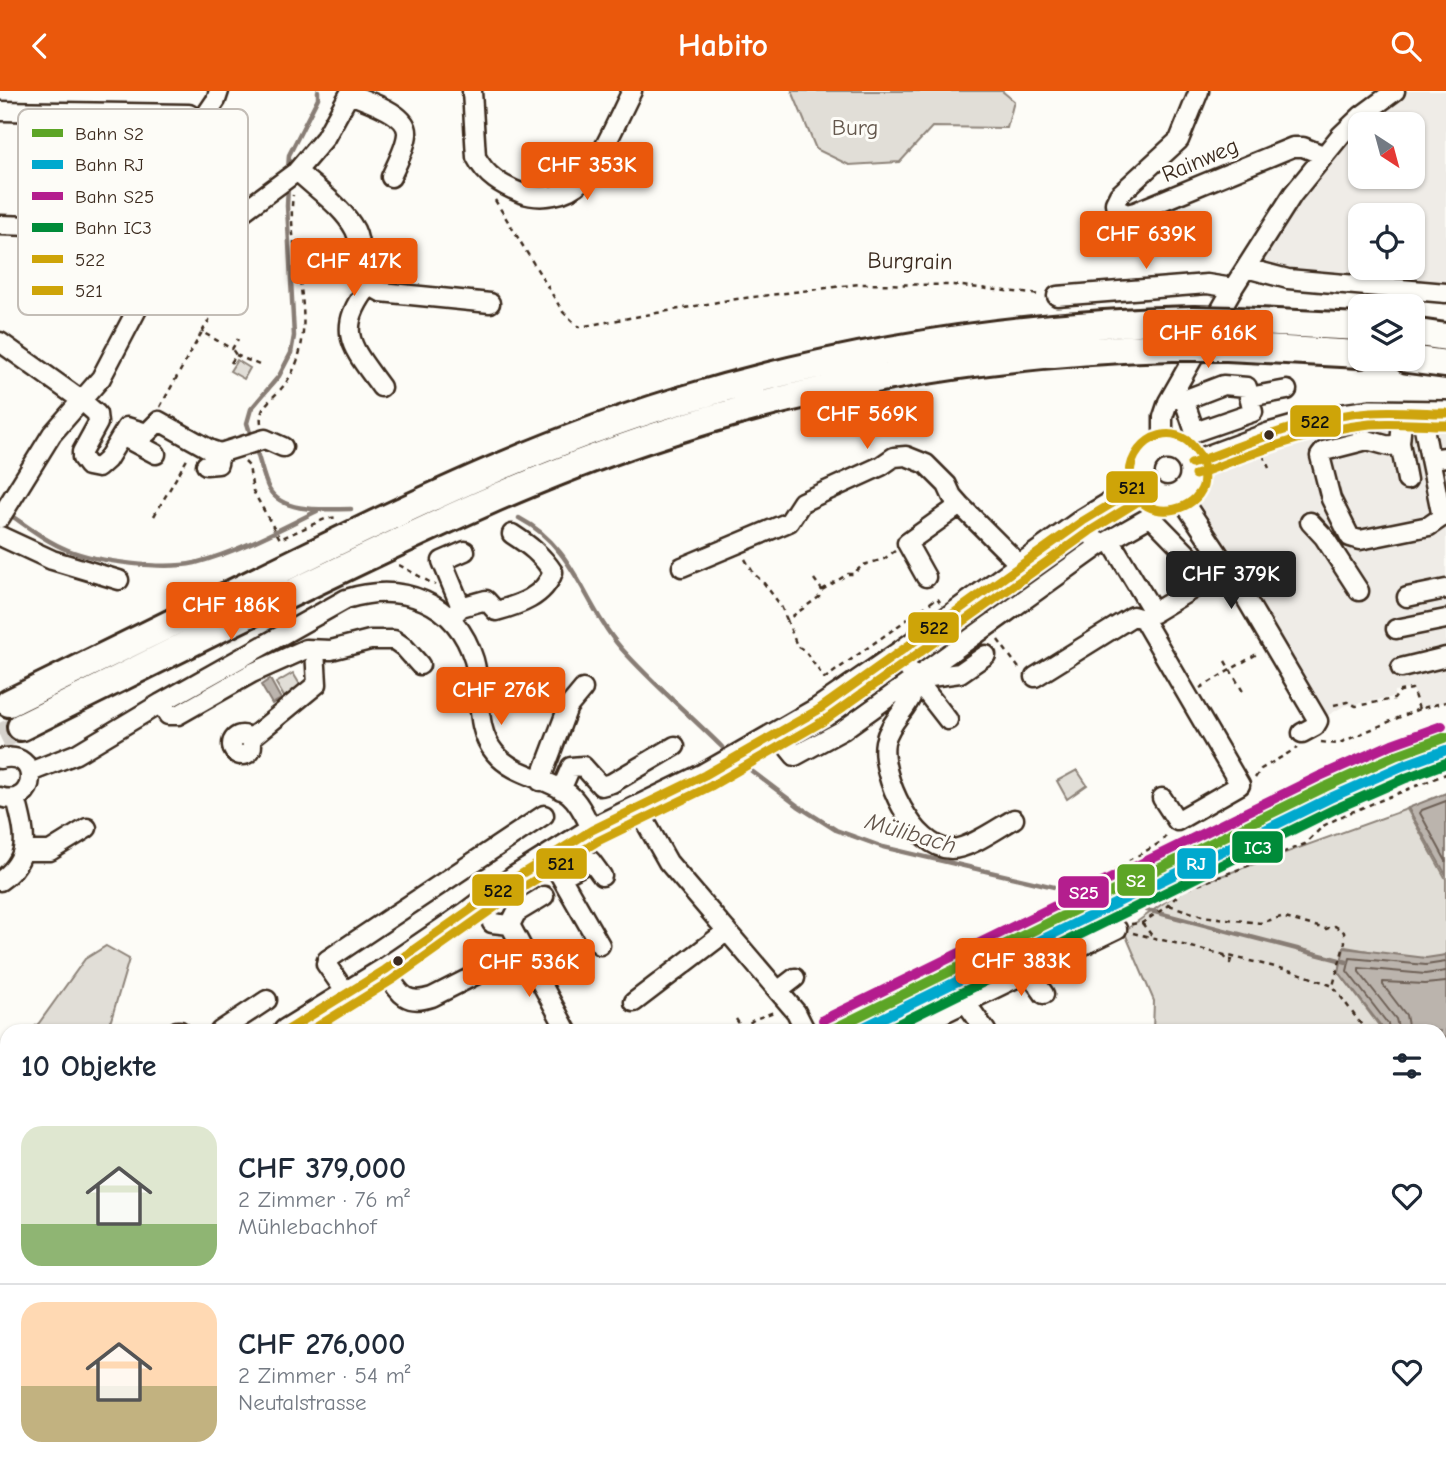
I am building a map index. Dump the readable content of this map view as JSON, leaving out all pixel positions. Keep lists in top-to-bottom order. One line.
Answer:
{"streets":{"street":["Rainweg"],"path":["Burgrain"]},"water":["Mülibach"],"parks":["Burg"],"lines":["transit line 522","transit line 521","rail line S25","rail line S2","rail line RJ","rail line IC3"],"legend":["Bahn S2","Bahn RJ","Bahn S25","Bahn IC3","522","521"],"north":"bottom right","page":{"header":"Habito","price":["CHF 353K","CHF 639K","CHF 417K","CHF 616K","CHF 569K","CHF 379K","CHF 186K","CHF 276K","CHF 383K","CHF 536K"],"heading":"10 Objekte","list":[{"name":"CHF 379,000","note":"2 Zimmer · 76 m² · Mühlebachhof"},{"name":"CHF 276,000","note":"2 Zimmer · 54 m² · Neutalstrasse"}]}}
